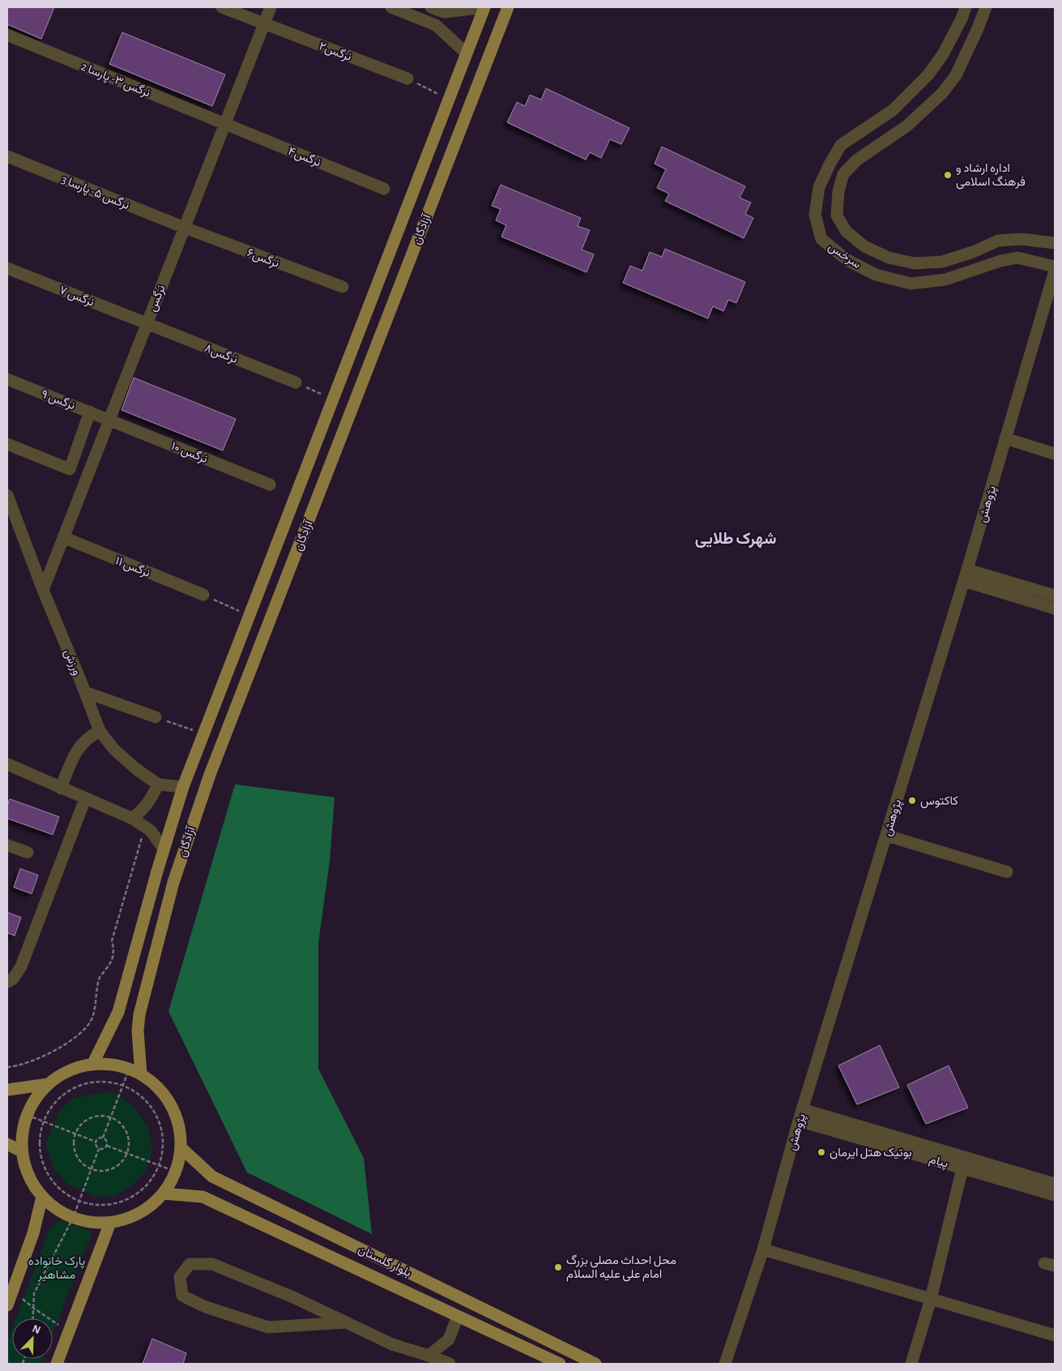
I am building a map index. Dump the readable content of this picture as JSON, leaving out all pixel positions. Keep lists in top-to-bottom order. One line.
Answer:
{"streets":{"main road":["آزادگان","بلوار گلستان"],"street":["نرگس۲","نرگس ۳- پارسا 2","نرگس۴","نرگس ۵- پارسا 3","سرخس","نرگس۶","نرگس ۷","نرگس","نرگس۸","نرگس ۹","نرگس ۱۰","پژوهش","نرگس ۱۱","ورزش","پیام"]},"crossings":[["نرگس۲","نرگس"],["نرگس ۳- پارسا 2","نرگس۴"],["نرگس ۳- پارسا 2","نرگس"],["نرگس۴","نرگس"],["نرگس ۵- پارسا 3","نرگس۶"],["نرگس ۵- پارسا 3","نرگس"],["نرگس۶","نرگس"],["نرگس ۷","نرگس"],["نرگس ۷","نرگس۸"],["نرگس","نرگس۸"],["نرگس","نرگس ۹"],["نرگس","نرگس ۱۰"],["نرگس","نرگس ۱۱"],["نرگس","ورزش"],["نرگس ۹","نرگس ۱۰"],["پژوهش","پیام"]],"districts":["شهرک طلایی"],"parks":["پارک خانواده مشاهیر"],"places":["اداره ارشاد و فرهنگ اسلامی","کاکتوس","بوتیک هتل ایرمان","محل احداث مصلی بزرگ امام علی علیه السلام"],"north":"top right"}
